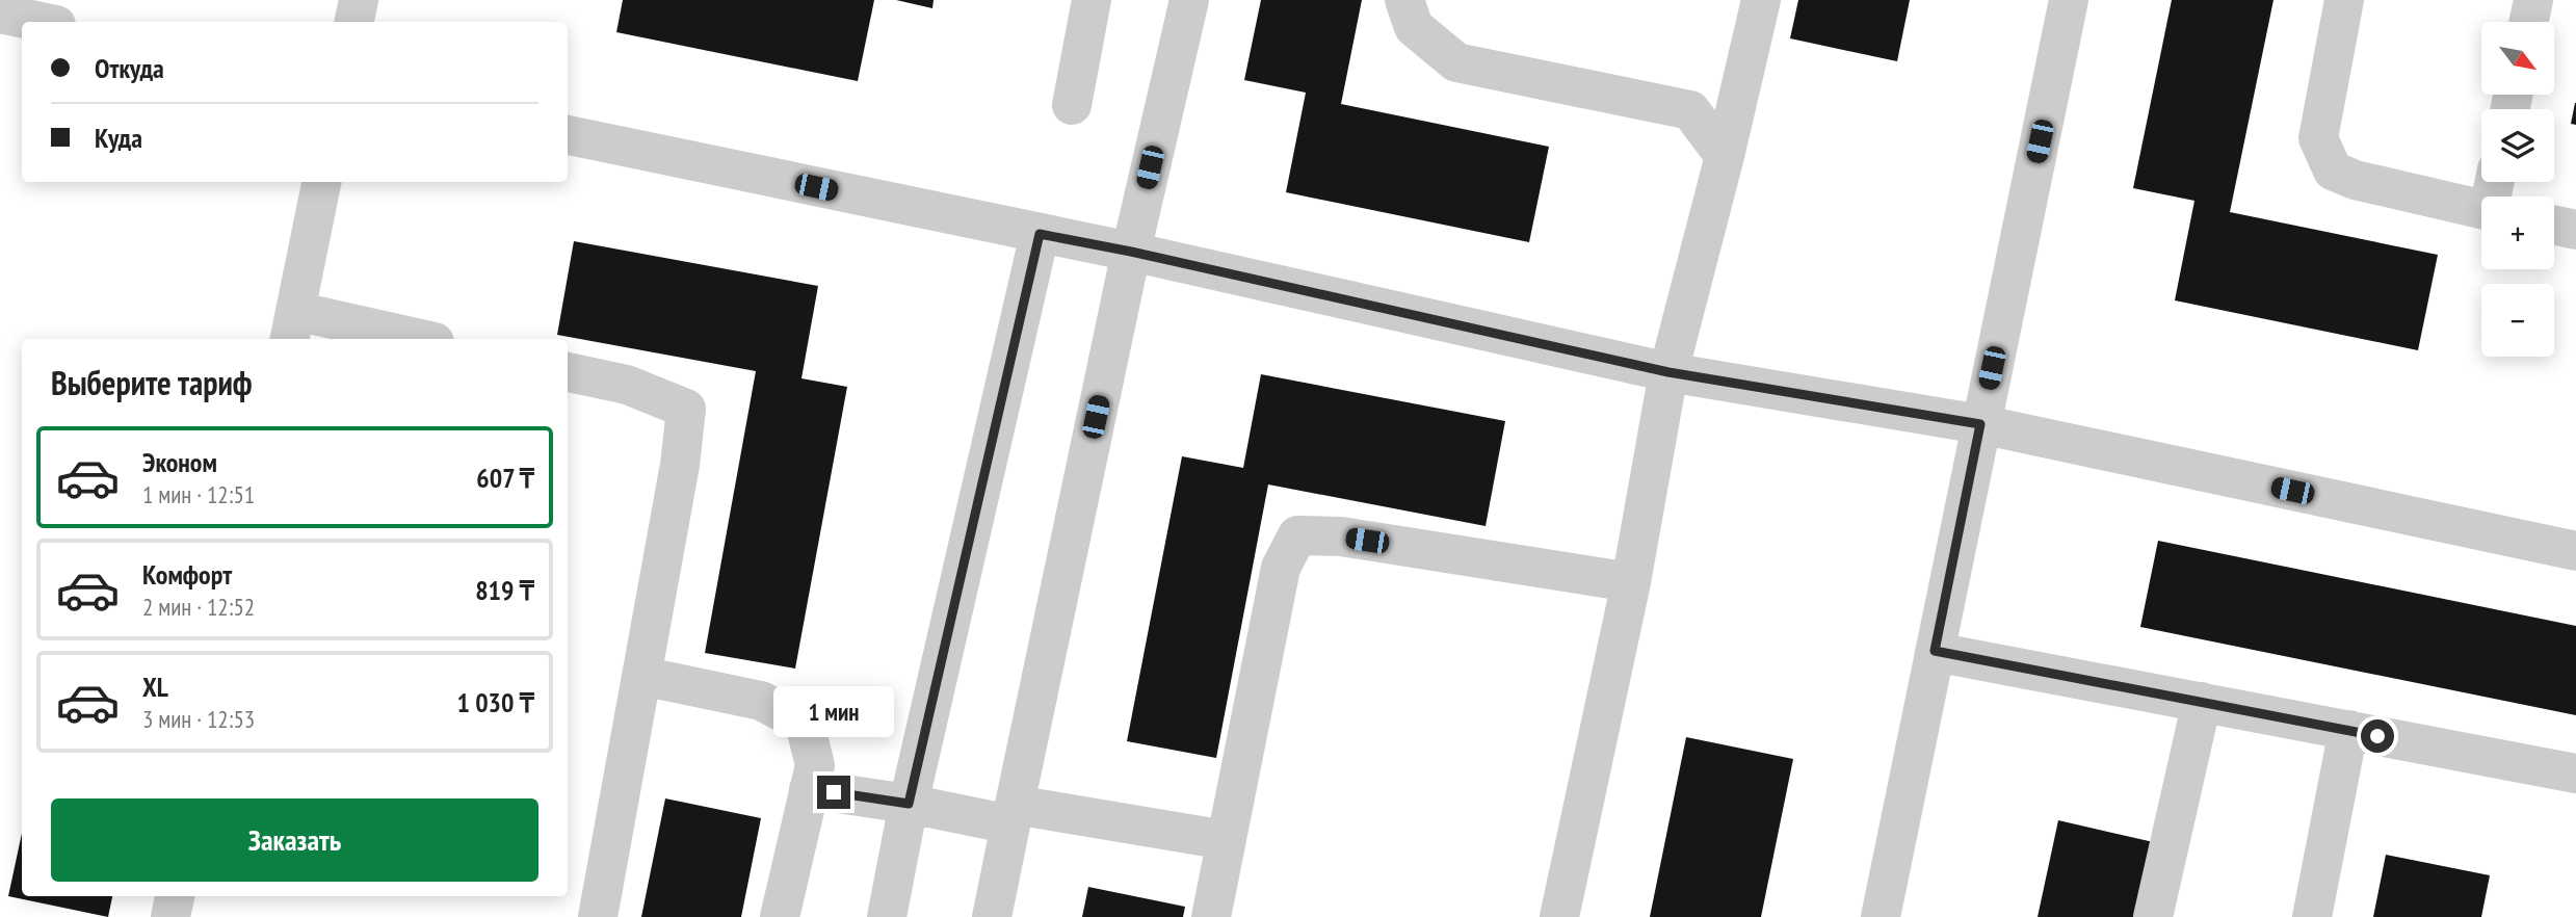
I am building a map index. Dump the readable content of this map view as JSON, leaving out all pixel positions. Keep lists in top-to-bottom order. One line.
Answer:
{"north":"bottom right","page":{"map_buttons":["+","−"],"banner":["Откуда","Куда"],"heading":"Выберите тариф","list":[{"name":"Эконом","note":"1 мин · 12:51","value":"607 ₸"},{"name":"Комфорт","note":"2 мин · 12:52","value":"819 ₸"},{"name":"XL","note":"3 мин · 12:53","value":"1 030 ₸"}],"bubble":"1 мин","buttons":"Заказать"}}
